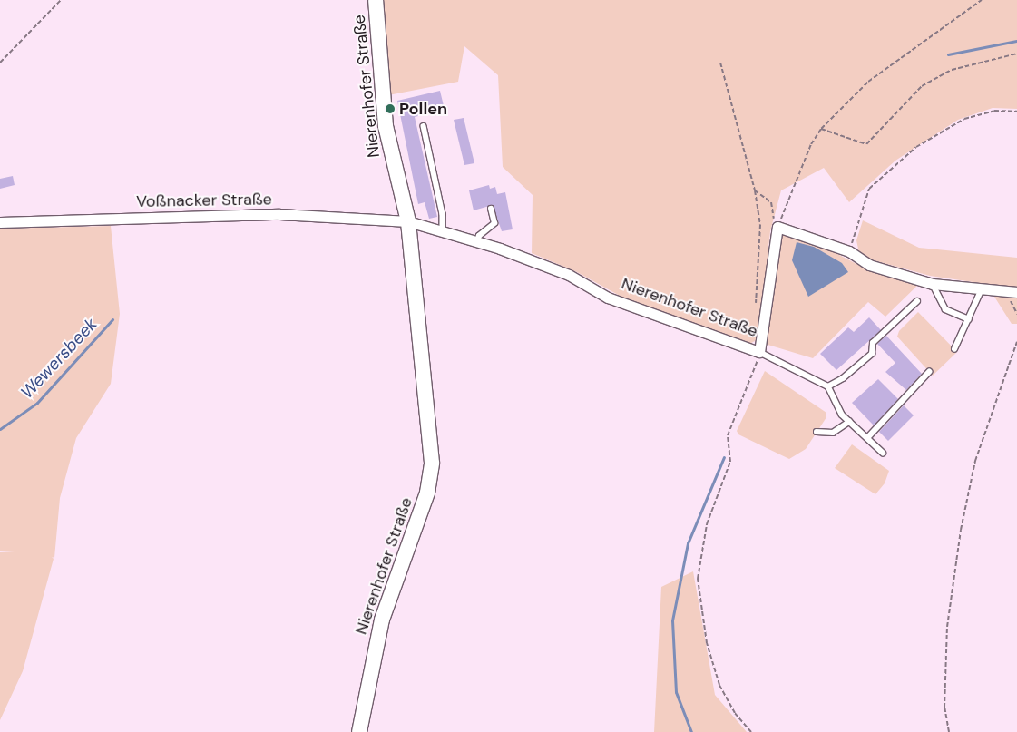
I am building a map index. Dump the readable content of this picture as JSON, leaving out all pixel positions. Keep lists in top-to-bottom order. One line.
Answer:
{"streets":{"street":["Nierenhofer Straße","Voßnacker Straße"]},"crossings":[["Nierenhofer Straße","Voßnacker Straße"]],"water":["Wewersbeek"],"places":["Pollen"]}
